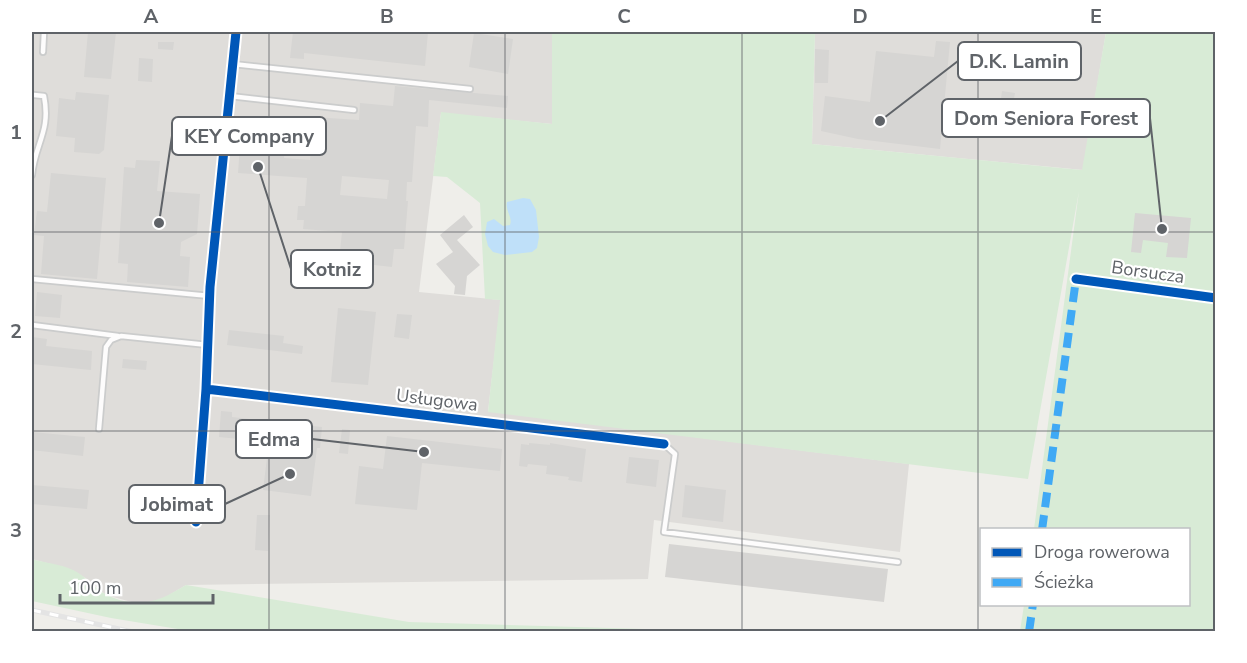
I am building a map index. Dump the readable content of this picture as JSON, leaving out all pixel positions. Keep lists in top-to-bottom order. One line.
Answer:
{"streets":{"street":["Borsucza","Usługowa"]},"places":["D.K. Lamin","Kotniz","KEY Company","Dom Seniora Forest","Edma","Jobimat"],"legend":["Droga rowerowa","Ścieżka"],"scale_bar":"100 m","grid":{"columns":["A","B","C","D","E"],"rows":["1","2","3"]}}
